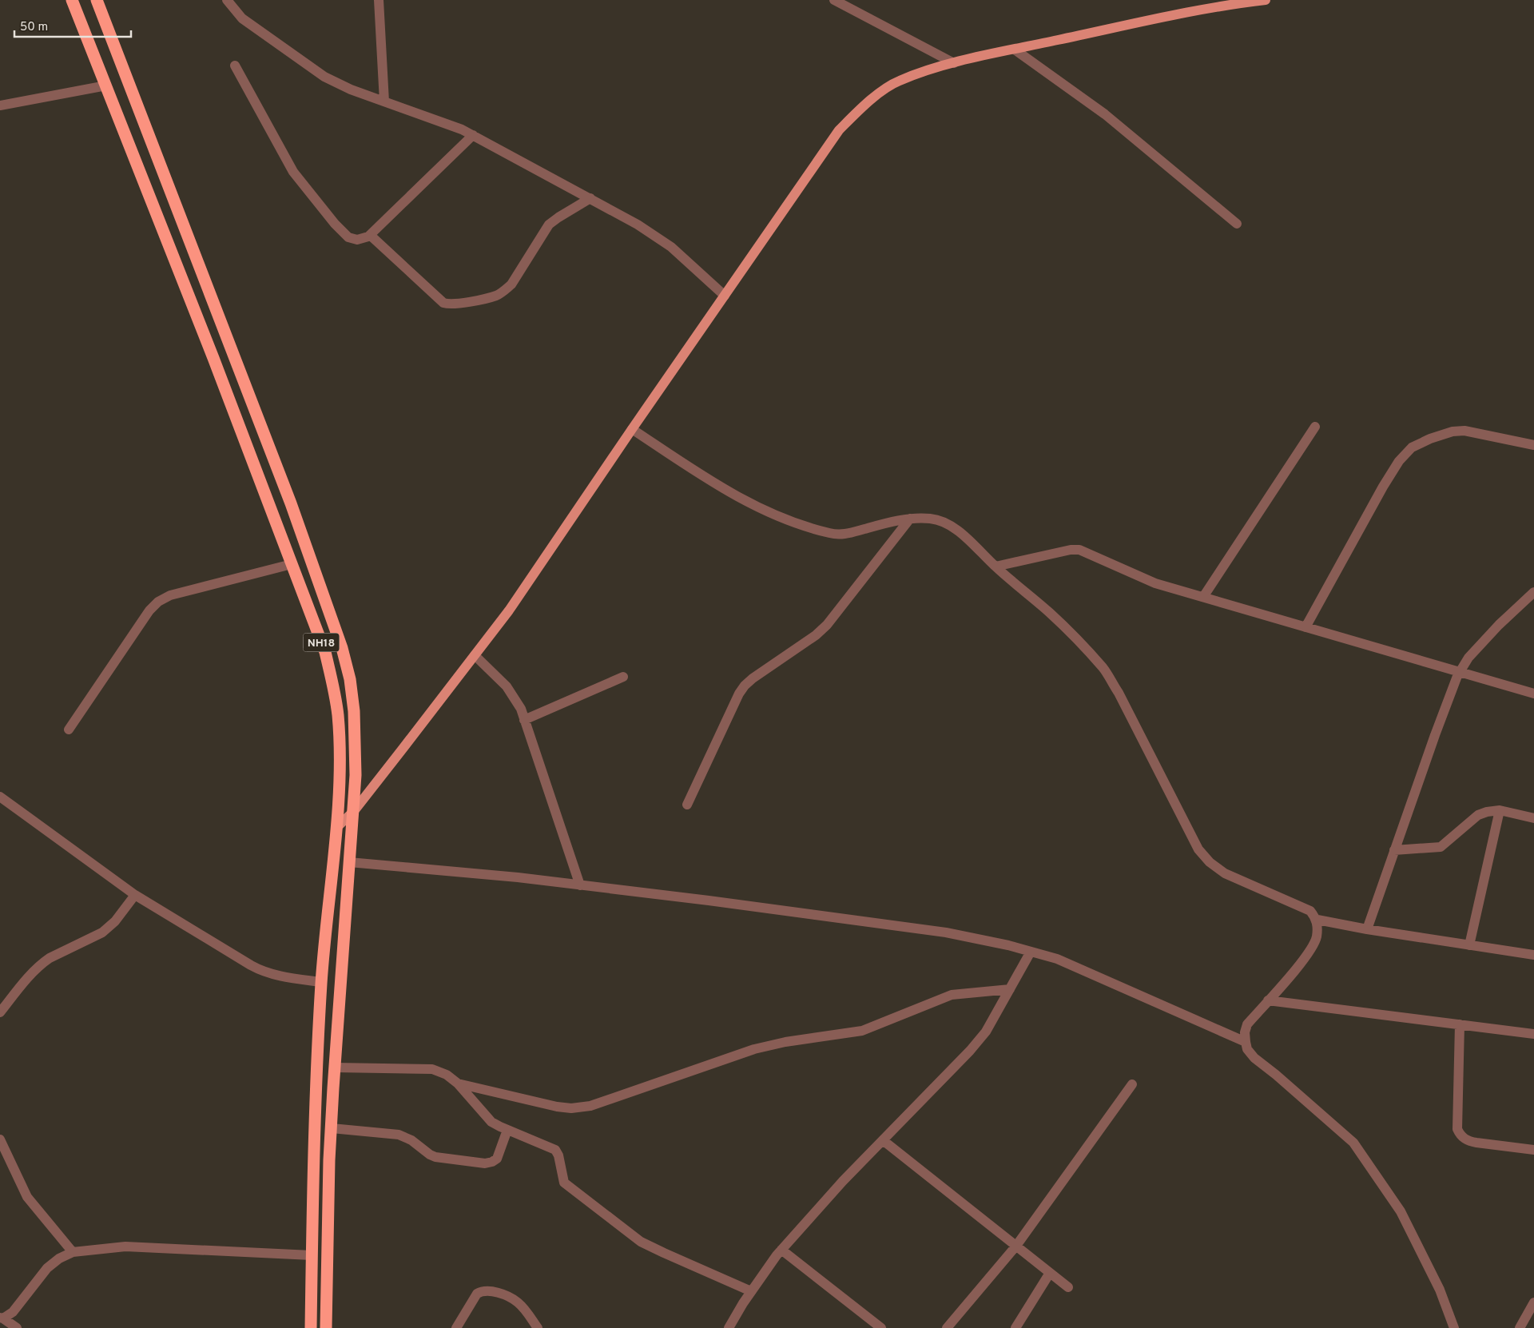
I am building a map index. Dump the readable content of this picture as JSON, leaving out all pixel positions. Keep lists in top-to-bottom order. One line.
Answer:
{"streets":{"highway":["NH18"]},"scale_bar":"50 m"}
